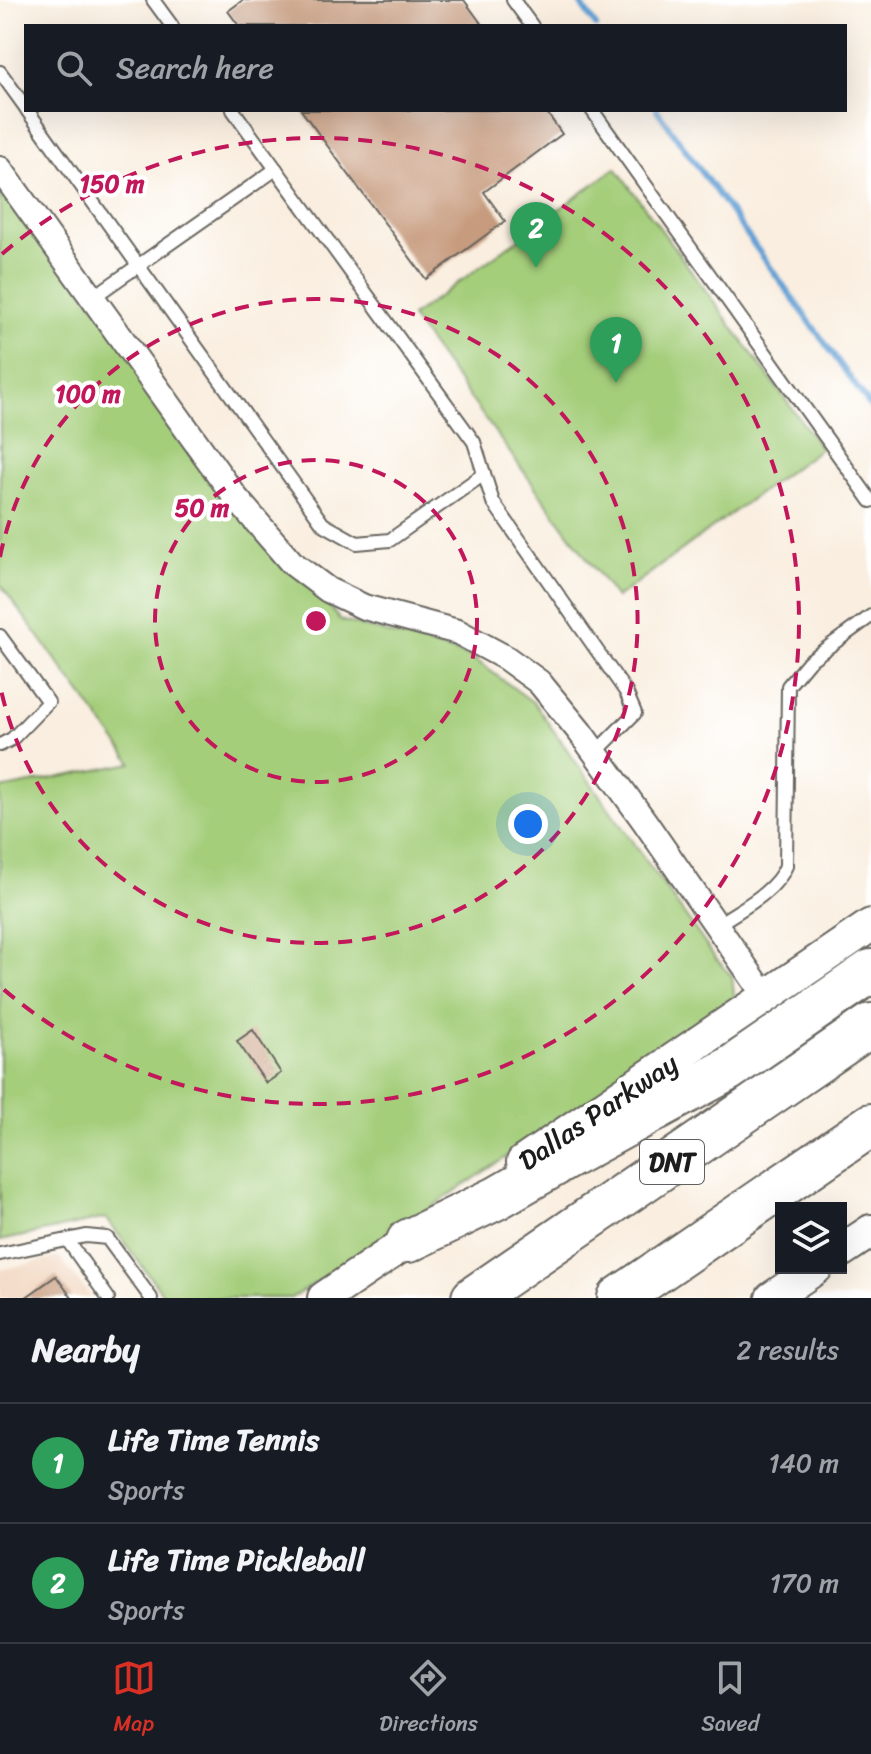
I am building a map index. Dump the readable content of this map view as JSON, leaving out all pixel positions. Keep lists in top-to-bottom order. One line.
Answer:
{"streets":{"highway":["DNT"],"main road":["Dallas Parkway"]},"page":{"search":"Search here","pins":["2","1"],"heading":["Nearby","2 results"],"list":[{"mark":"1","name":"Life Time Tennis","note":"Sports","value":"140 m"},{"mark":"2","name":"Life Time Pickleball","note":"Sports","value":"170 m"}],"nav":["Map","Directions","Saved"]},"rings":["150 m","100 m","50 m"]}
